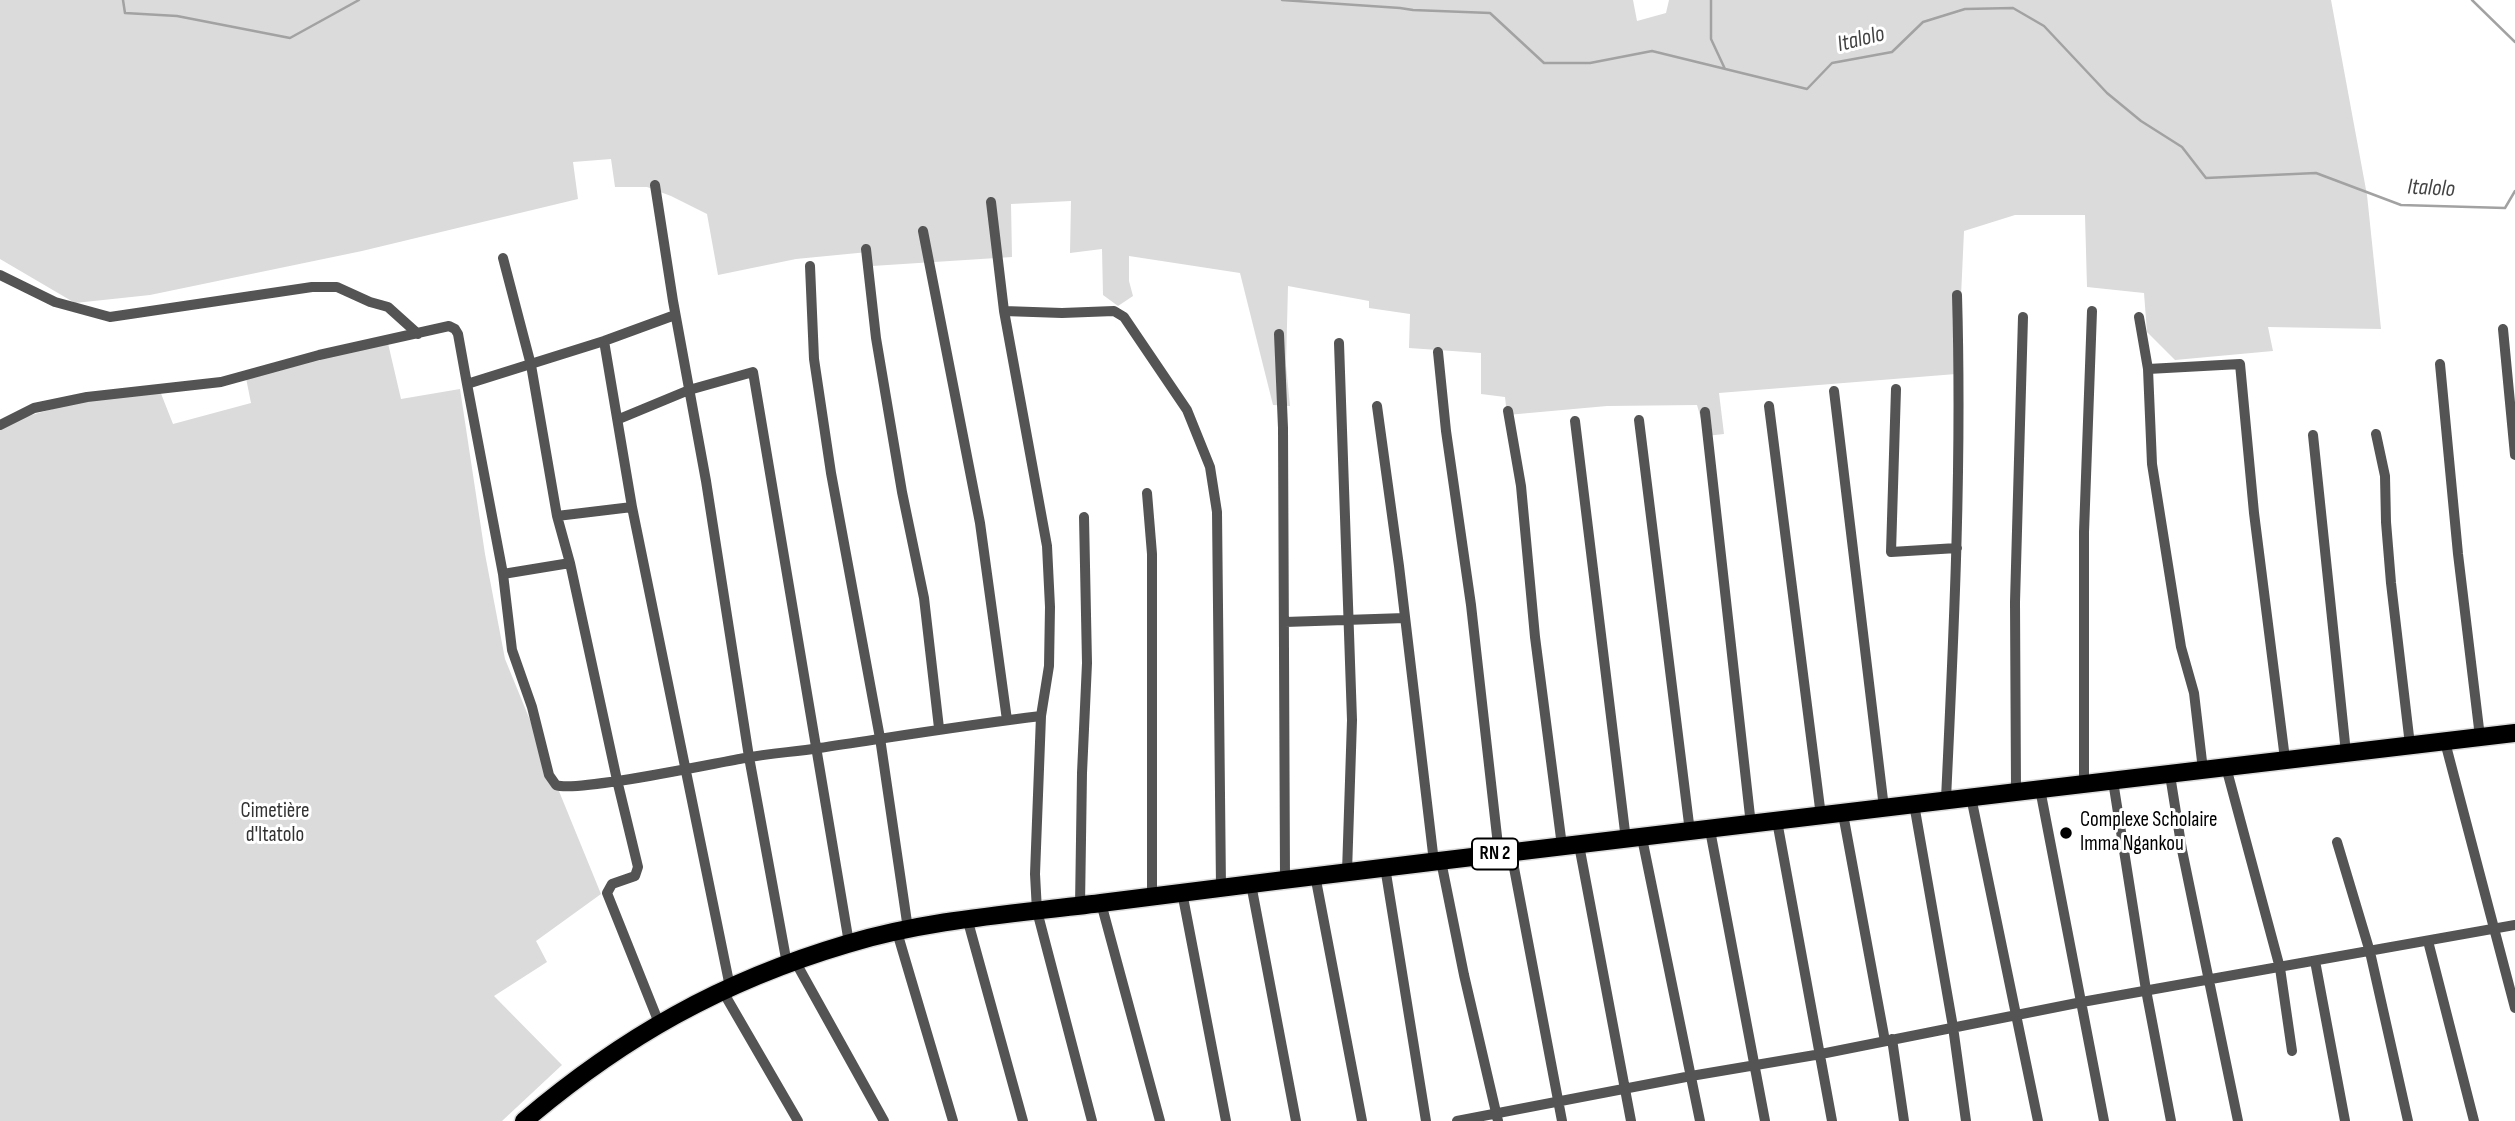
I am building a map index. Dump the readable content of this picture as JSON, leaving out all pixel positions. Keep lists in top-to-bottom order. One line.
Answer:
{"streets":{"highway":["RN 2"]},"water":["Italolo"],"parks":["Cimetière d'Itatolo"],"places":["Complexe Scholaire Imma Ngankou"]}
